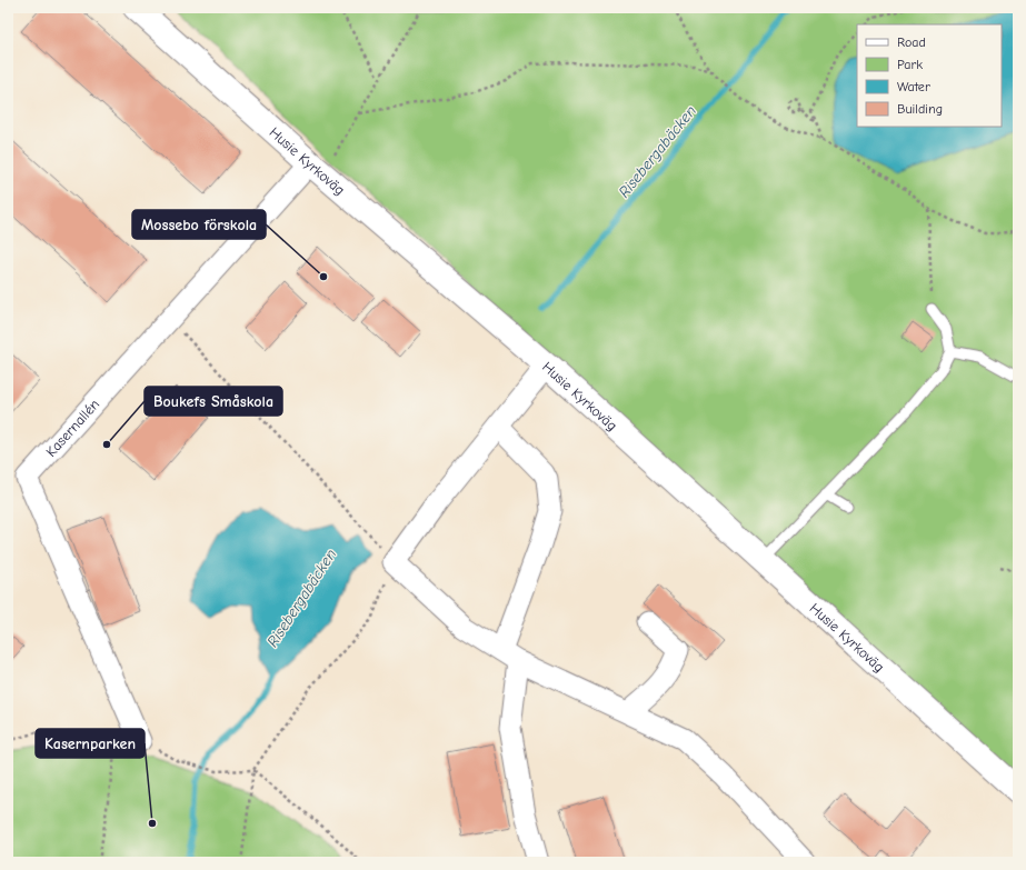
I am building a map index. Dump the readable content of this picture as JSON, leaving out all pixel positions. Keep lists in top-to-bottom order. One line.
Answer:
{"streets":{"street":["Husie Kyrkoväg","Kasernallén"]},"crossings":[["Husie Kyrkoväg","Kasernallén"]],"water":["Risebergabäcken"],"places":["Mossebo förskola","Boukefs Småskola","Kasernparken"],"legend":["Road","Park","Water","Building"]}
